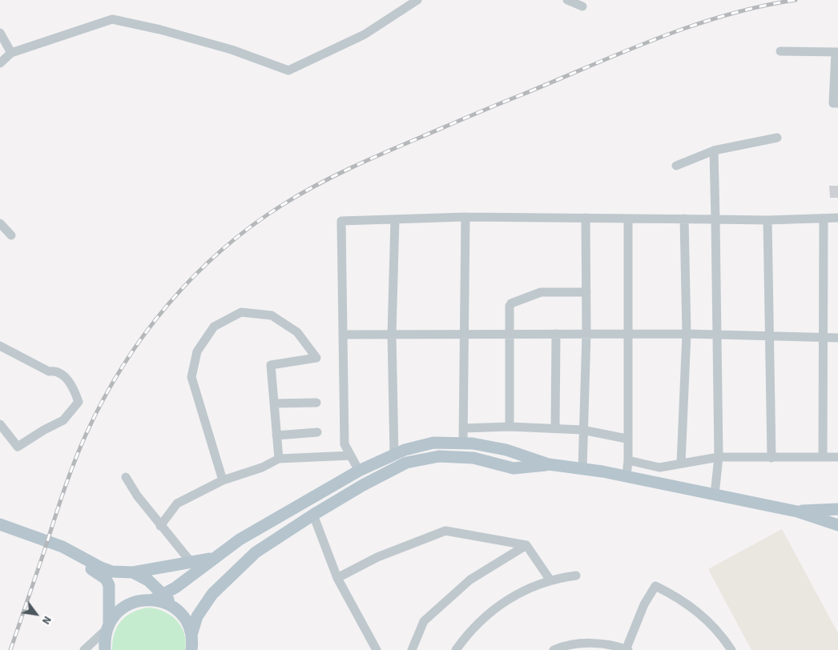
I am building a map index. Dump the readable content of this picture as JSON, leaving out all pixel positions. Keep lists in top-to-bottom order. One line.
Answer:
{"north":"bottom right"}
